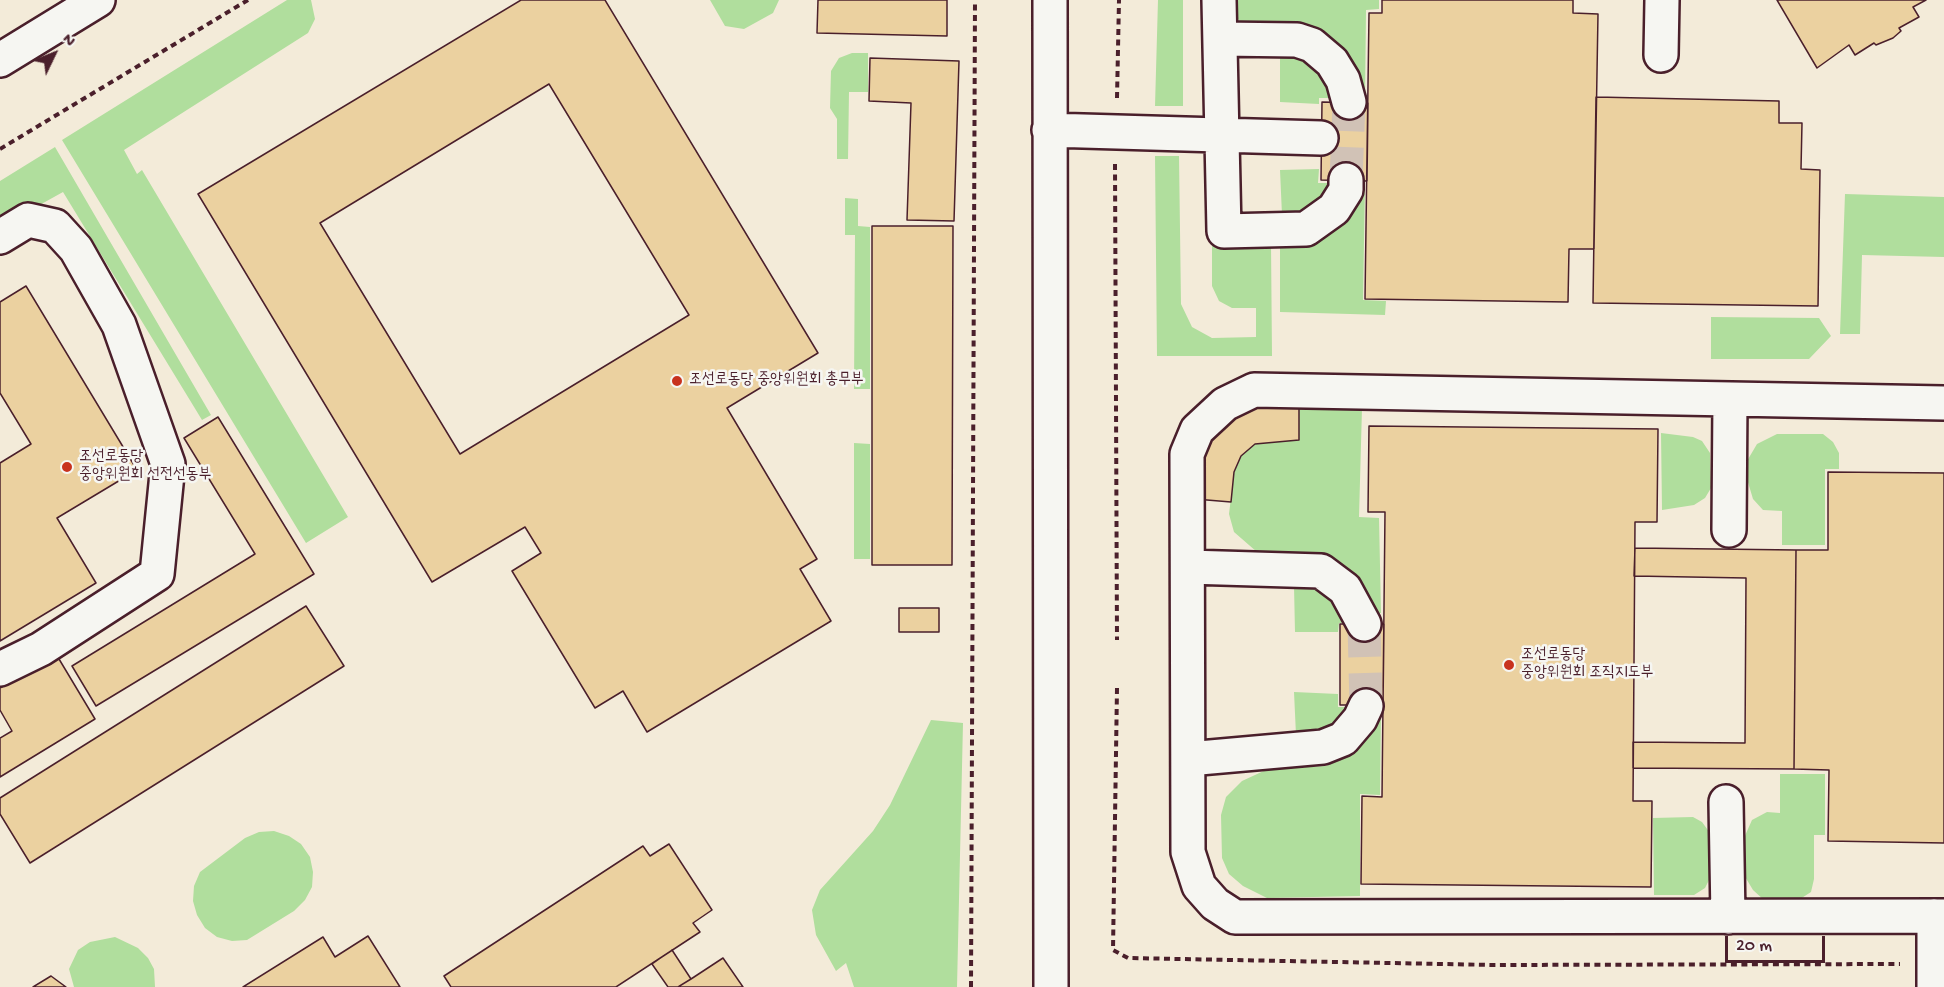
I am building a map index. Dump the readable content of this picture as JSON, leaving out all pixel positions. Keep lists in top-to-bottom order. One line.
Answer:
{"places":["조선로동당 중앙위원회 총무부","조선로동당 중앙위원회 선전선동부","조선로동당 중앙위원회 조직지도부"],"scale_bar":"20 m","north":"top right"}
